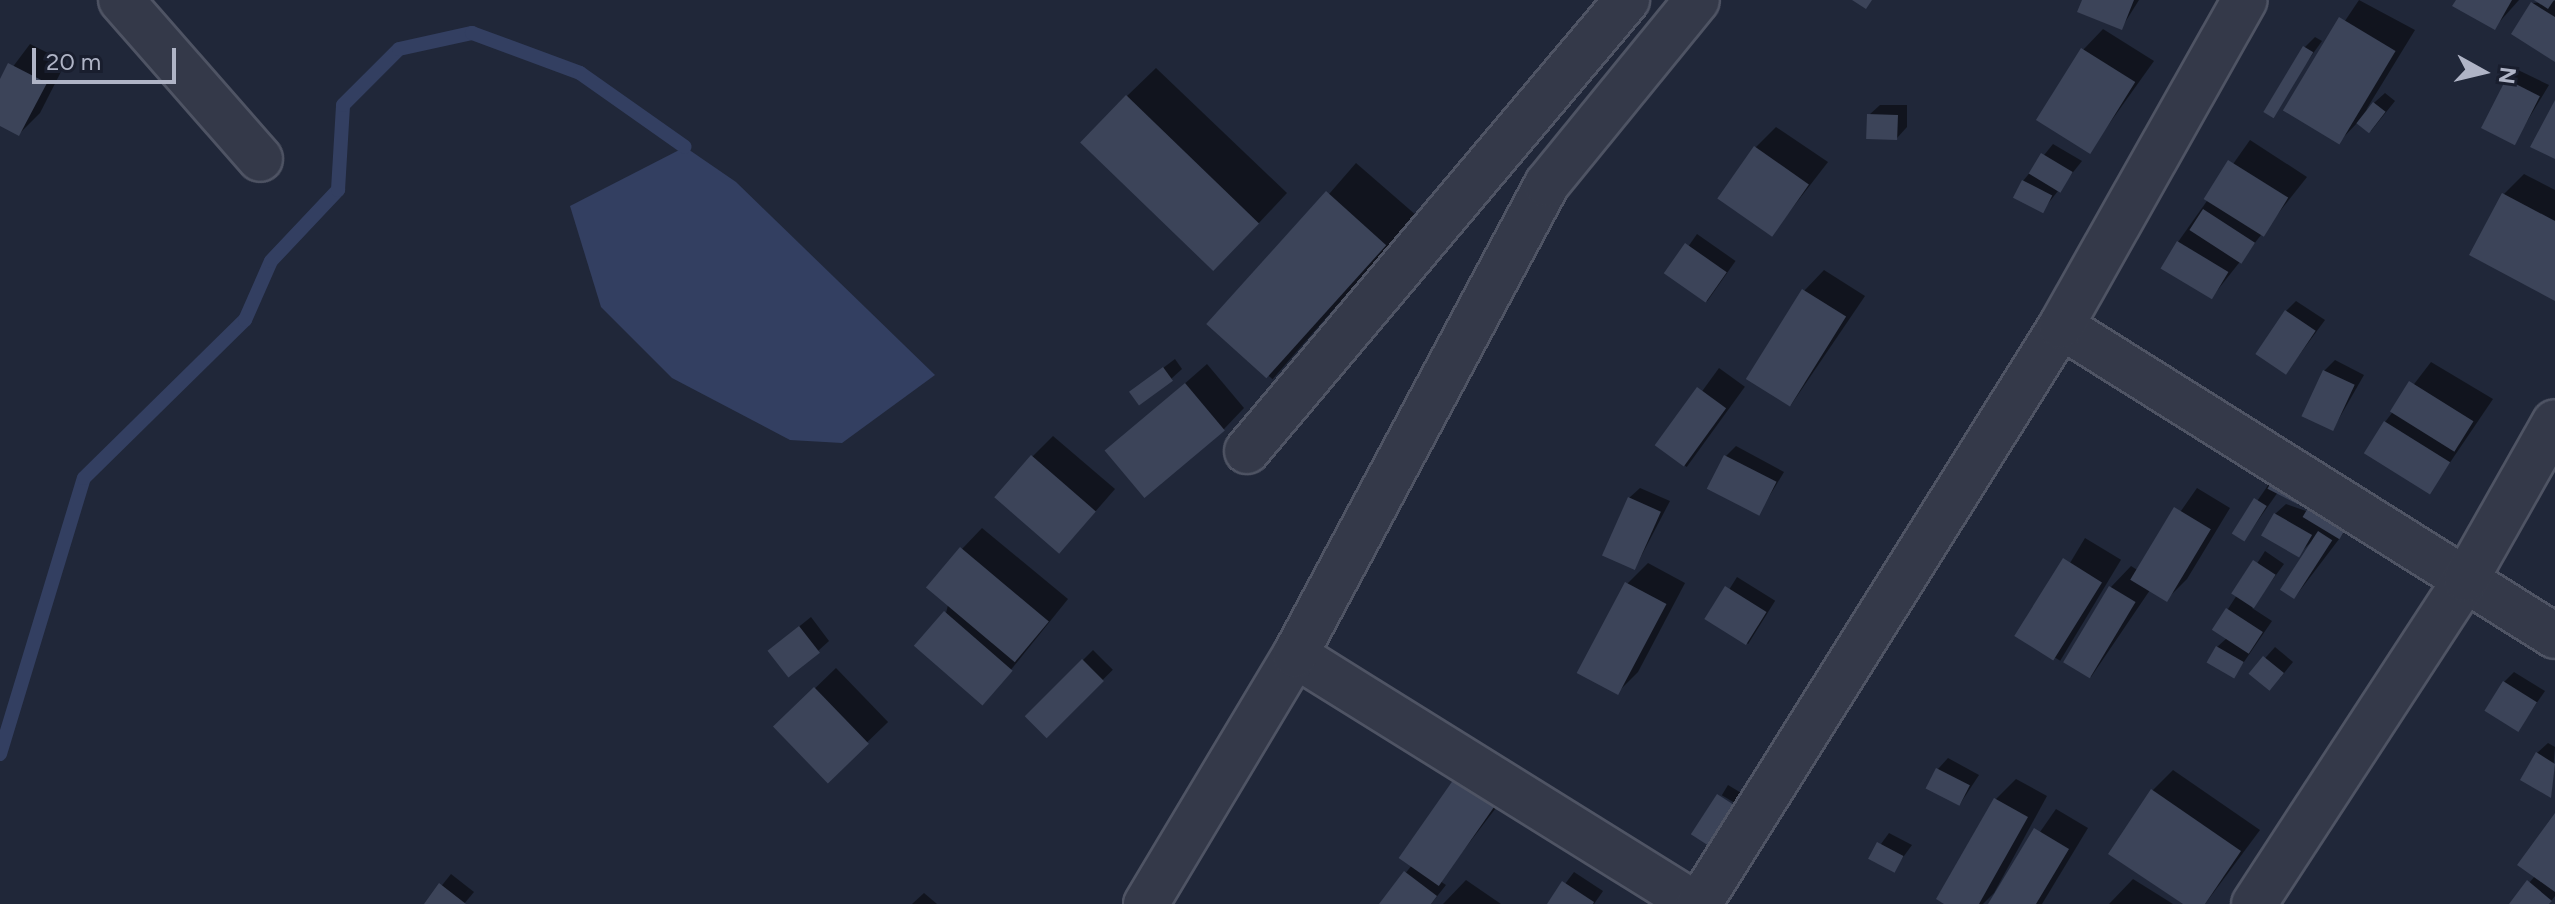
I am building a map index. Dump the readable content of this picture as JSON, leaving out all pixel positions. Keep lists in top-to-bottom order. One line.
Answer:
{"scale_bar":"20 m","north":"right"}
